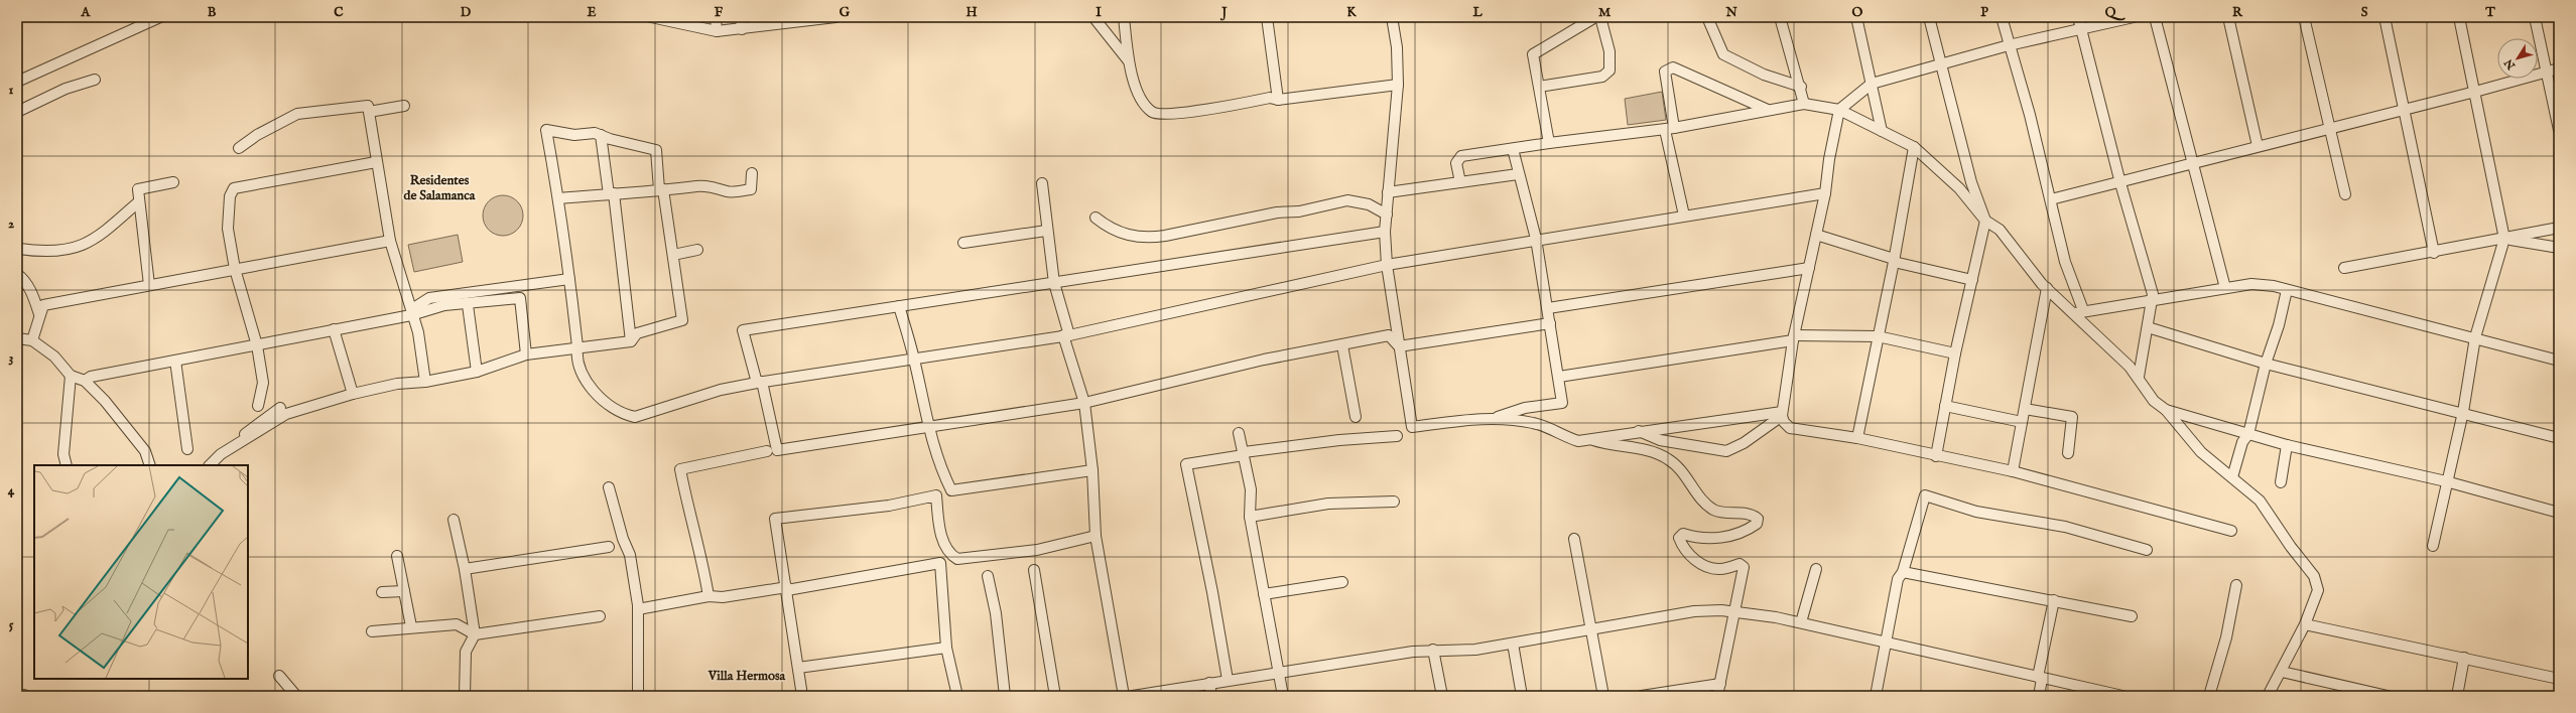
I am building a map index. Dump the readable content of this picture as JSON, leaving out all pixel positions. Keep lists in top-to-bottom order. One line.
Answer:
{"districts":["Residentes de Salamanca","Villa Hermosa"],"north":"bottom left","grid":{"columns":["A","B","C","D","E","F","G","H","I","J","K","L","M","N","O","P","Q","R","S","T"],"rows":["1","2","3","4","5"]}}
